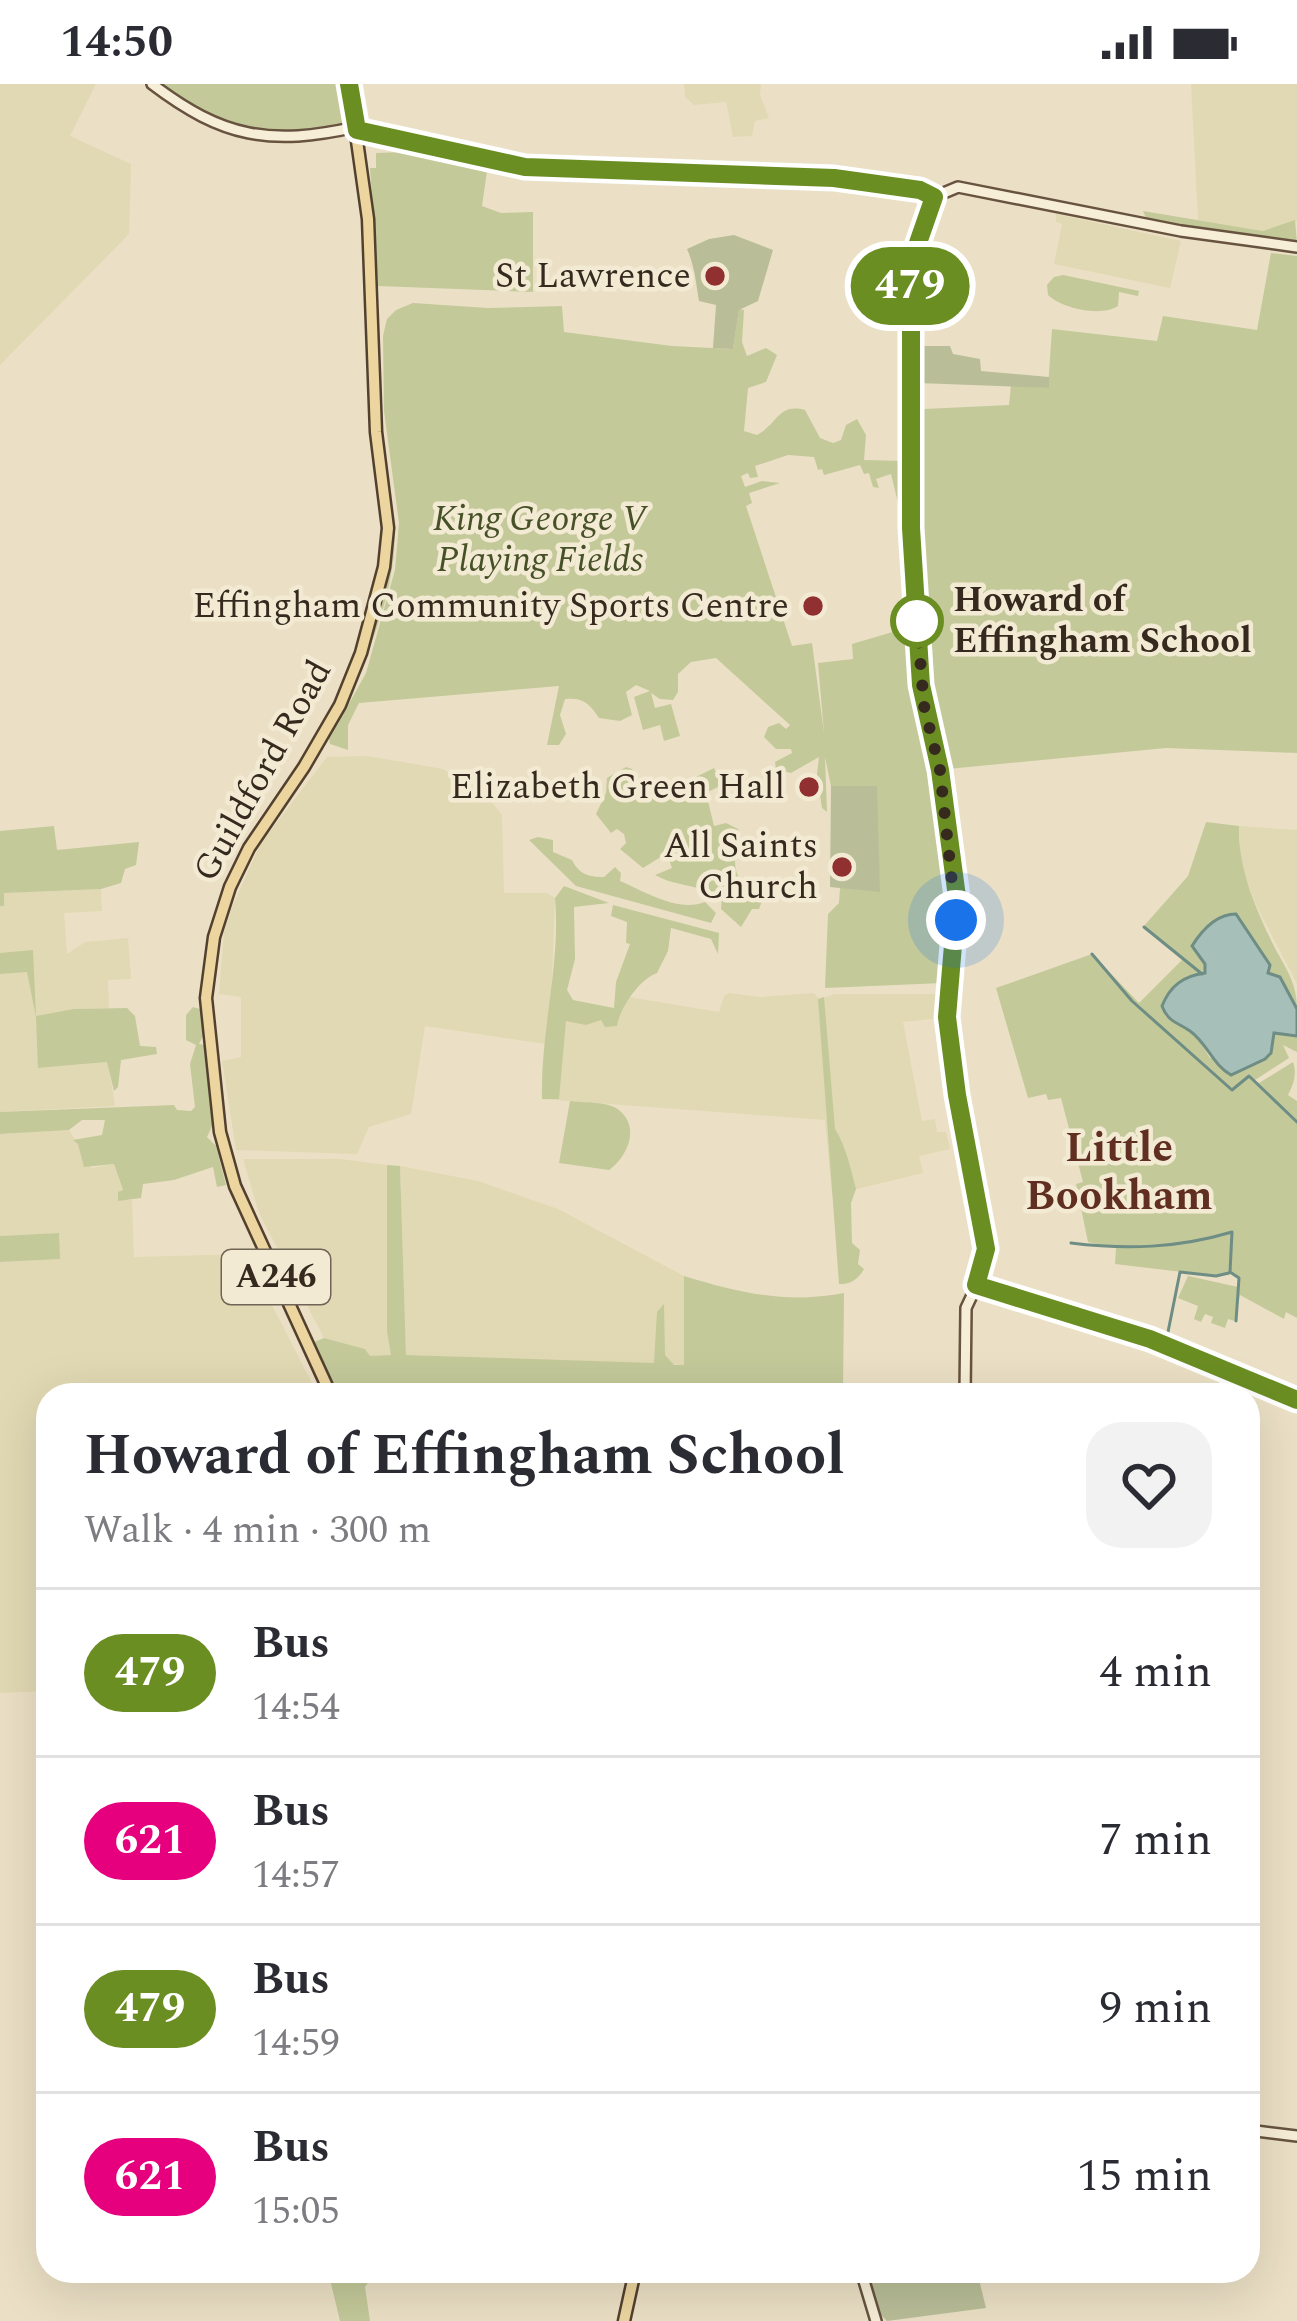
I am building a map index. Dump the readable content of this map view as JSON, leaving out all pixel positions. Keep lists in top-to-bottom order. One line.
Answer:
{"streets":{"main road":["Guildford Road","A246"]},"districts":["Little Bookham"],"parks":["King George V Playing Fields"],"places":["St Lawrence","Effingham Community Sports Centre","Howard of Effingham School","Elizabeth Green Hall","All Saints Church"],"lines":["bus line 479"],"page":{"status":"14:50","on_map":"479","heading":["Howard of Effingham School","Walk · 4 min · 300 m"],"list":[{"mark":"479","name":"Bus","note":"14:54","value":"4 min"},{"mark":"621","name":"Bus","note":"14:57","value":"7 min"},{"mark":"479","name":"Bus","note":"14:59","value":"9 min"},{"mark":"621","name":"Bus","note":"15:05","value":"15 min"}]}}
